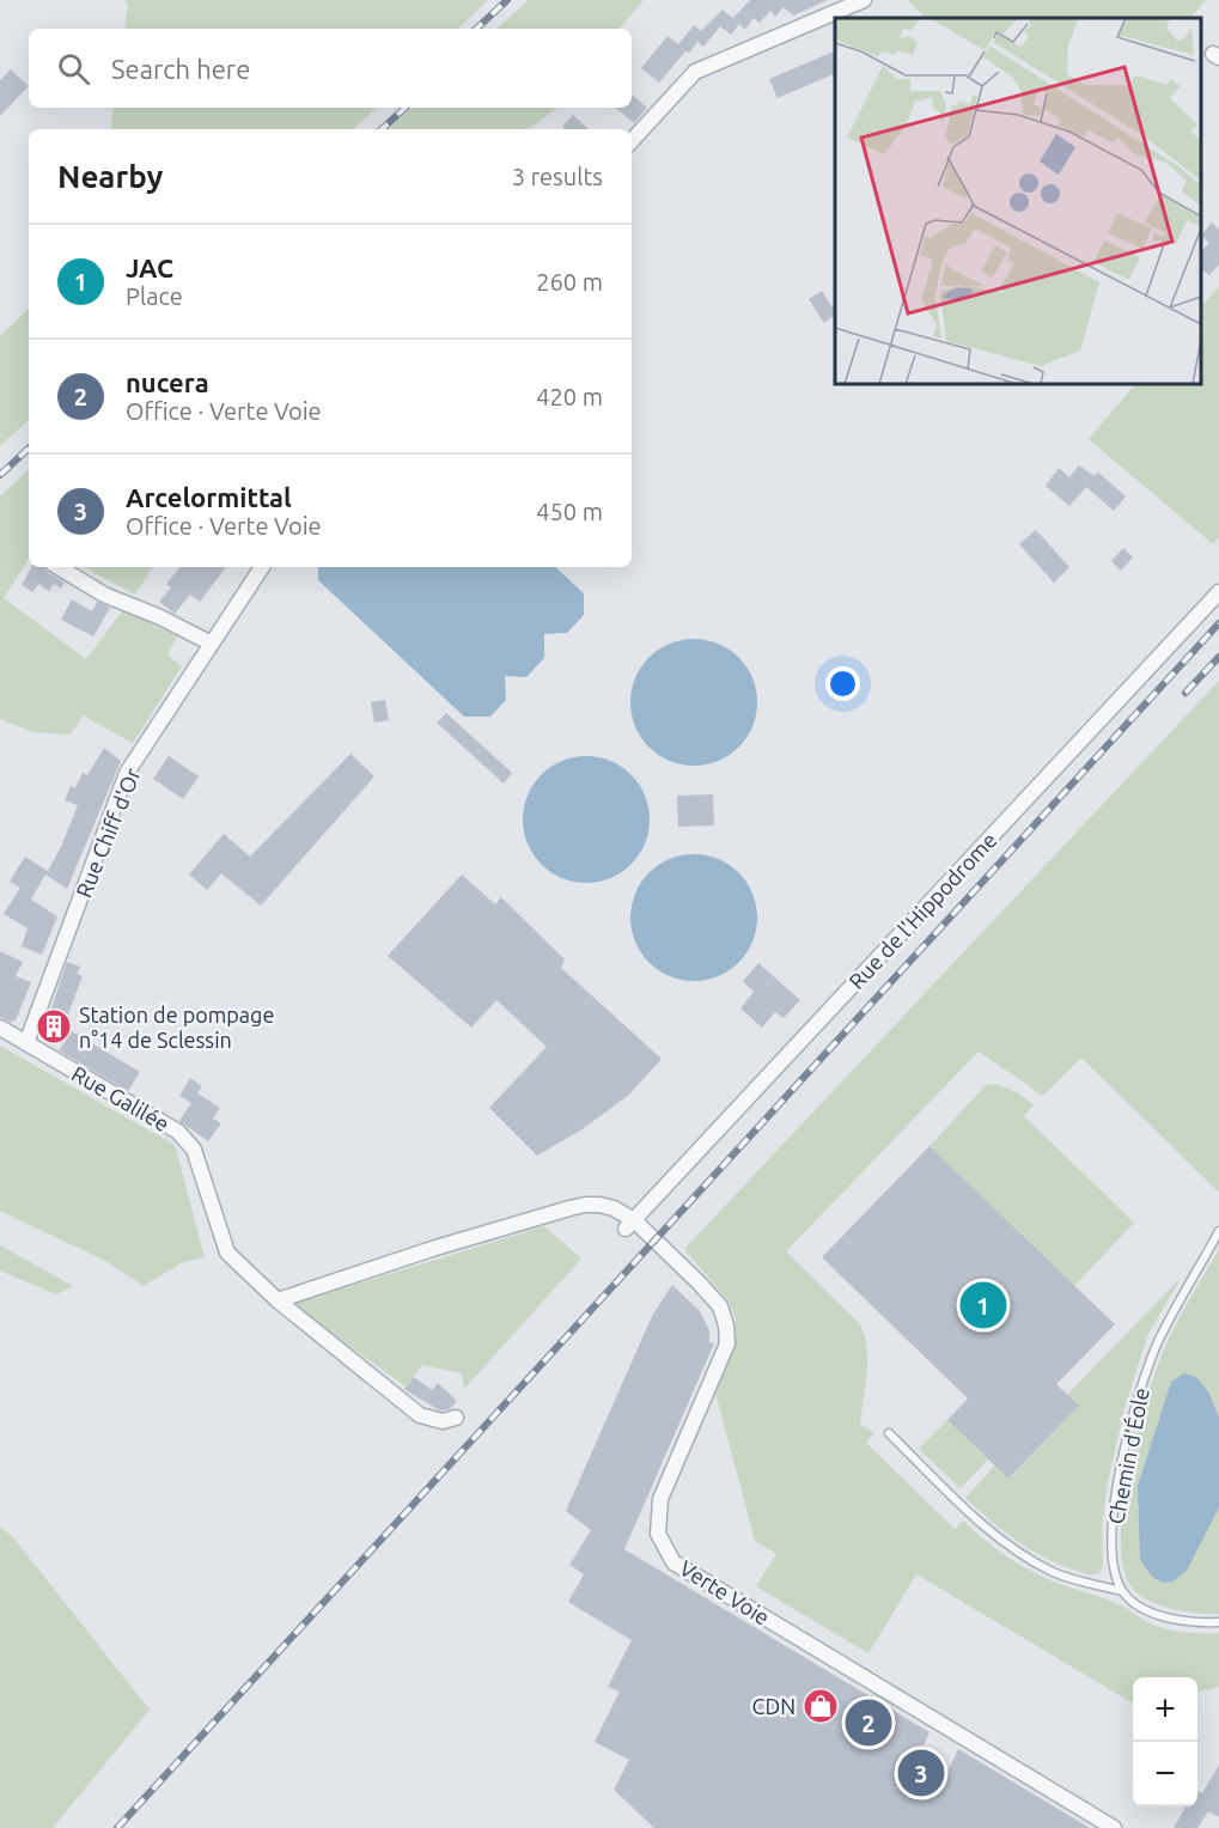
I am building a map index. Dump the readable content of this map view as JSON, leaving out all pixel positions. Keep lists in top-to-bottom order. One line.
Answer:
{"streets":{"street":["Rue Chiff d'Or","Rue de l'Hippodrome","Rue Galilée","Verte Voie"],"lane":["Chemin d'Éole"]},"crossings":[["Rue Chiff d'Or","Rue Galilée"],["Rue de l'Hippodrome","Verte Voie"]],"places":{"building":["Station de pompage n°14 de Sclessin"],"shop":["CDN"]},"page":{"search":"Search here","heading":["Nearby","3 results"],"list":[{"mark":"1","name":"JAC","note":"Place","value":"260 m"},{"mark":"2","name":"nucera","note":"Office · Verte Voie","value":"420 m"},{"mark":"3","name":"Arcelormittal","note":"Office · Verte Voie","value":"450 m"}],"pins":["1","2","3"],"map_buttons":["+","−"]}}
